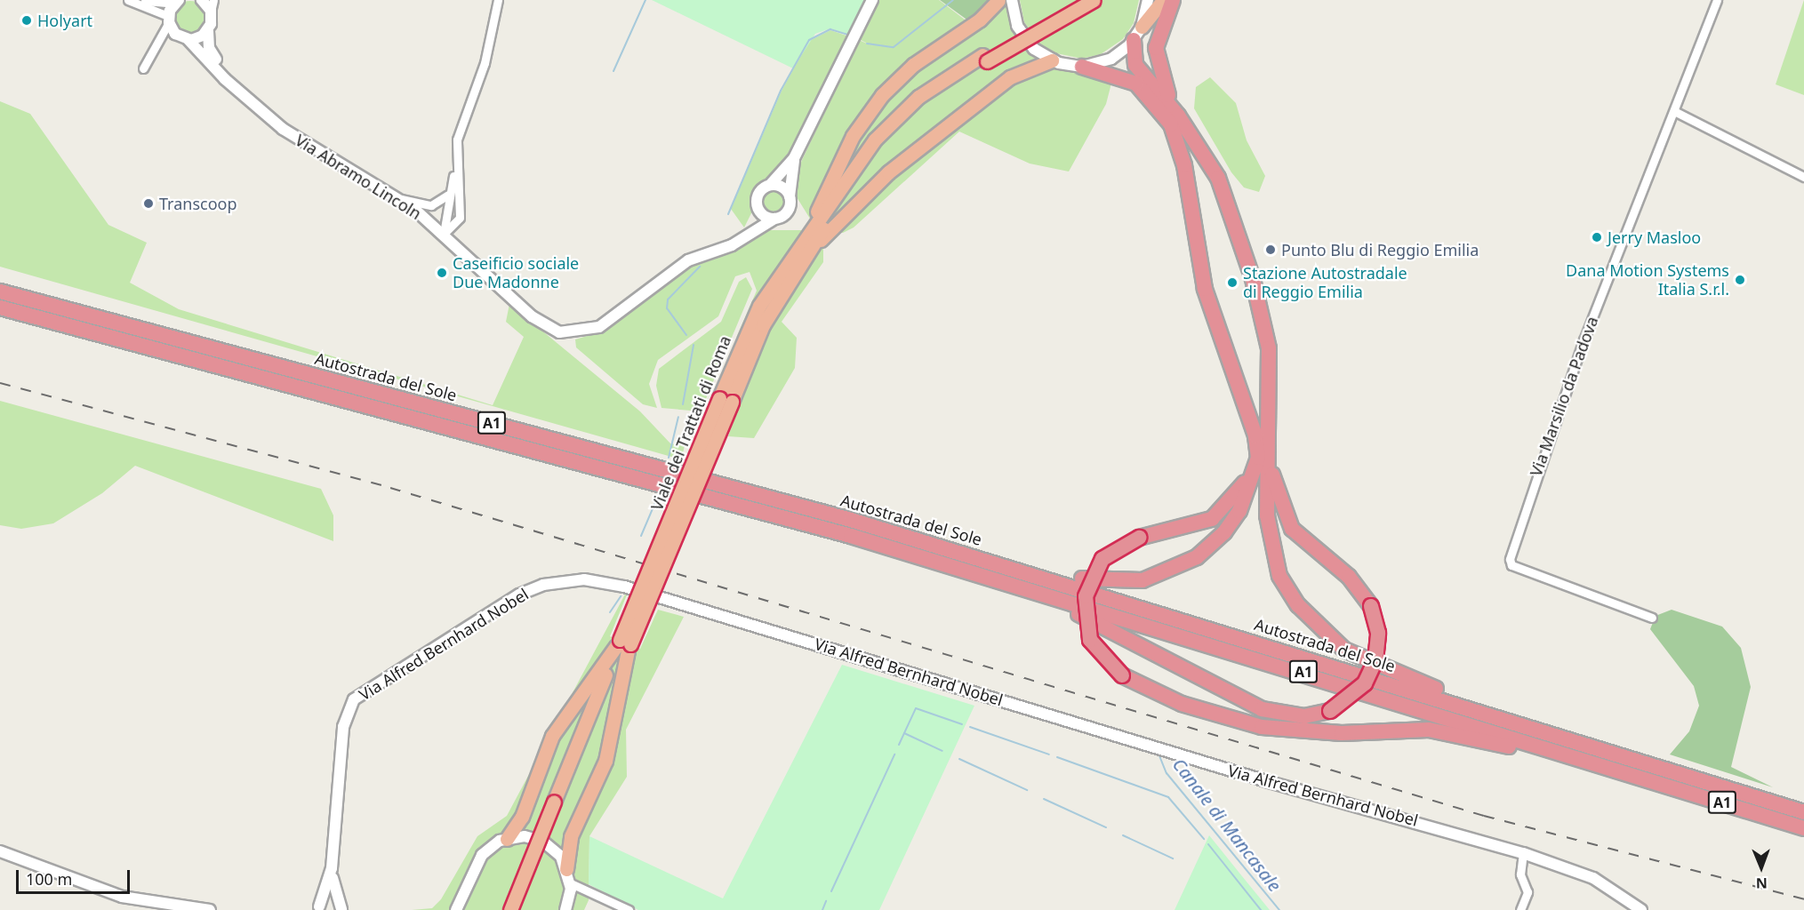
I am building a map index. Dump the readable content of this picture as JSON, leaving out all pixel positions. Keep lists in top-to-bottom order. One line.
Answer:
{"streets":{"highway":["Autostrada del Sole","A1","Viale dei Trattati di Roma"],"street":["Via Abramo Lincoln","Via Marsilio da Padova","Via Alfred Bernhard Nobel"]},"water":["Canale di Mancasale"],"places":["Holyart","Transcoop","Jerry Masloo","Punto Blu di Reggio Emilia","Caseificio sociale Due Madonne","Dana Motion Systems Italia S.r.l.","Stazione Autostradale di Reggio Emilia"],"scale_bar":"100 m","north":"bottom"}
